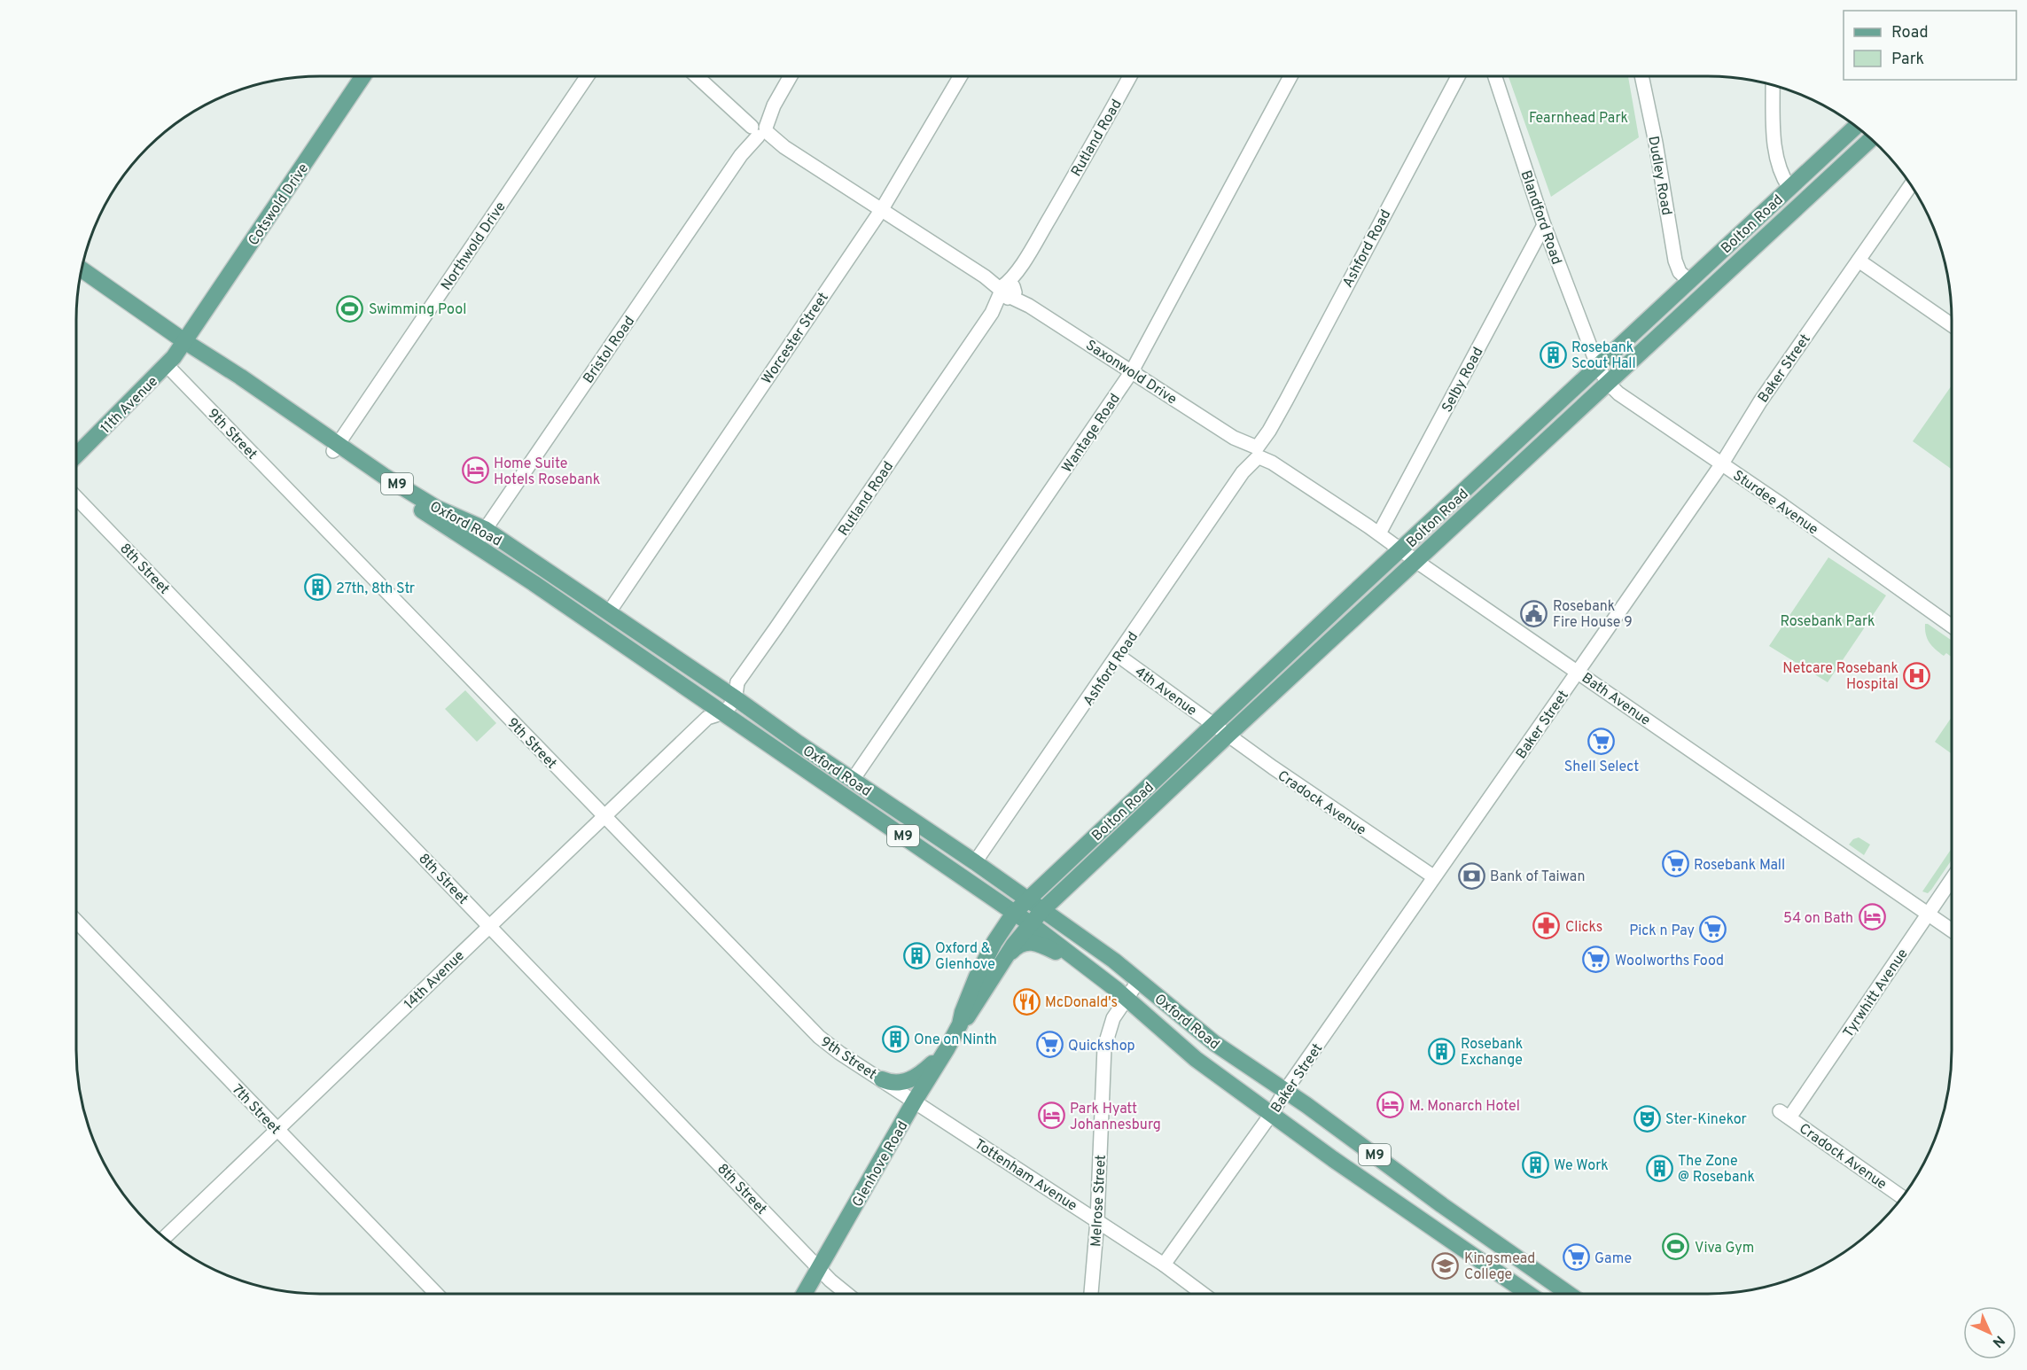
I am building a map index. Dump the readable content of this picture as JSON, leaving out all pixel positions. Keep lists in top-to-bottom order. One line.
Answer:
{"streets":{"main road":["Cotswold Drive","Bolton Road","11th Avenue","M9","Oxford Road","Glenhove Road"],"street":["Rutland Road","Dudley Road","Blandford Road","Northwold Drive","Ashford Road","Worcester Street","Bristol Road","Baker Street","Saxonwold Drive","Selby Road","Wantage Road","9th Street","Sturdee Avenue","8th Street","4th Avenue","Bath Avenue","Cradock Avenue","14th Avenue","Tyrwhitt Avenue","7th Street","Tottenham Avenue","Melrose Street"]},"crossings":[["Rutland Road","Saxonwold Drive"],["Rutland Road","Oxford Road"],["Rutland Road","14th Avenue"],["Dudley Road","Bolton Road"],["Cotswold Drive","11th Avenue"],["Cotswold Drive","Oxford Road"],["Blandford Road","Bolton Road"],["Blandford Road","Selby Road"],["Blandford Road","Sturdee Avenue"],["Bolton Road","Sturdee Avenue"],["Bolton Road","Oxford Road"],["Bolton Road","4th Avenue"],["Bolton Road","Bath Avenue"],["Bolton Road","Cradock Avenue"],["Bolton Road","Glenhove Road"],["Northwold Drive","Oxford Road"],["Ashford Road","Saxonwold Drive"],["Ashford Road","Oxford Road"],["Ashford Road","4th Avenue"],["Ashford Road","Bath Avenue"],["Worcester Street","Saxonwold Drive"],["Worcester Street","Oxford Road"],["Bristol Road","Saxonwold Drive"],["Bristol Road","Oxford Road"],["Baker Street","Sturdee Avenue"],["Baker Street","Oxford Road"],["Baker Street","Bath Avenue"],["Baker Street","Cradock Avenue"],["Baker Street","Tottenham Avenue"],["Saxonwold Drive","Wantage Road"],["Saxonwold Drive","Bath Avenue"],["Selby Road","Bath Avenue"],["11th Avenue","9th Street"],["11th Avenue","Oxford Road"],["Wantage Road","Oxford Road"],["9th Street","14th Avenue"],["9th Street","Glenhove Road"],["9th Street","Tottenham Avenue"],["Oxford Road","14th Avenue"],["Oxford Road","Glenhove Road"],["Oxford Road","Melrose Street"],["8th Street","14th Avenue"],["8th Street","Glenhove Road"],["4th Avenue","Cradock Avenue"],["Bath Avenue","Tyrwhitt Avenue"],["Cradock Avenue","Tyrwhitt Avenue"],["14th Avenue","7th Street"],["Glenhove Road","Tottenham Avenue"],["Tottenham Avenue","Melrose Street"]],"parks":["Fearnhead Park","Rosebank Park"],"places":{"sports":["Swimming Pool","Viva Gym"],"building":["Rosebank Scout Hall","27th, 8th Str","Oxford & Glenhove","One on Ninth","Rosebank Exchange","We Work","The Zone @ Rosebank"],"hotel":["Home Suite Hotels Rosebank","54 on Bath","M. Monarch Hotel","Park Hyatt Johannesburg"],"public building":["Rosebank Fire House 9"],"hospital":["Netcare Rosebank Hospital"],"supermarket":["Shell Select","Rosebank Mall","Pick n Pay","Woolworths Food","Quickshop","Game"],"bank":["Bank of Taiwan"],"pharmacy":["Clicks"],"restaurant":["McDonald's"],"theatre":["Ster-Kinekor"],"school or university":["Kingsmead College"]},"legend":["Road","Park"],"north":"bottom right"}
